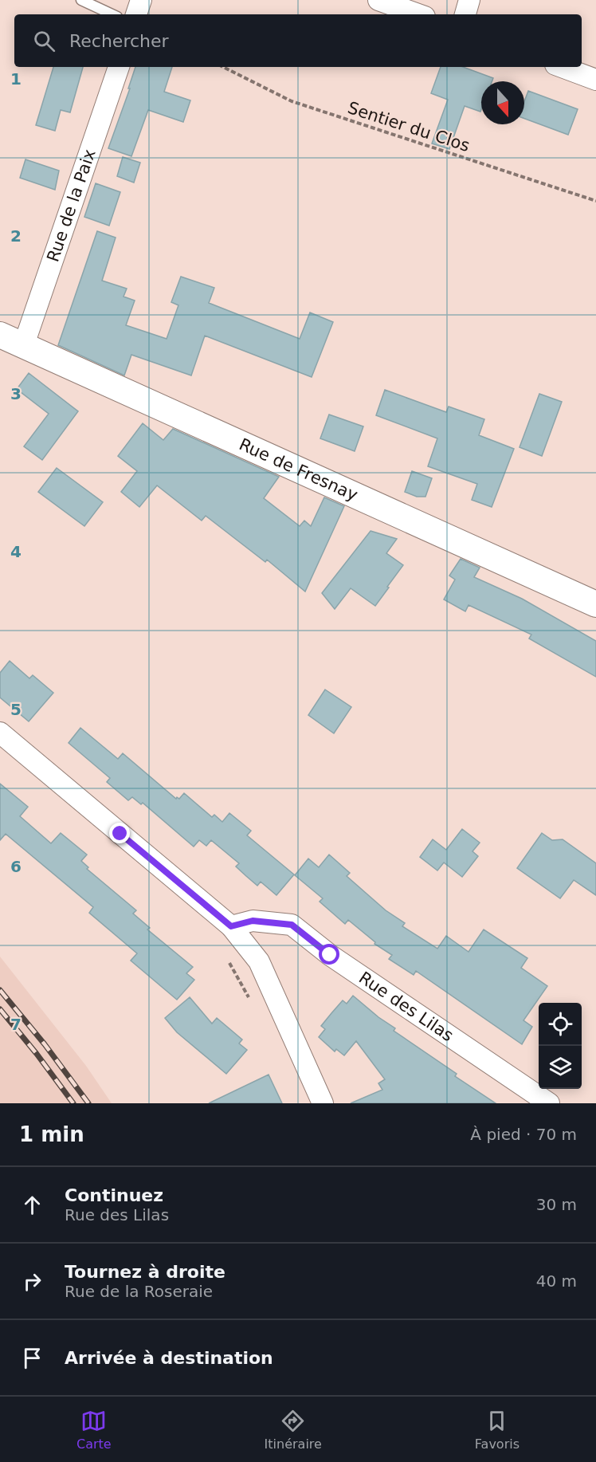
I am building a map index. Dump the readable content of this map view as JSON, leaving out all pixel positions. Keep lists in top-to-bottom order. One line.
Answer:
{"streets":{"street":["Rue de la Paix","Rue de Fresnay","Rue des Lilas"],"path":["Sentier du Clos"]},"crossings":[["Rue de la Paix","Rue de Fresnay"]],"north":"bottom","page":{"search":"Rechercher","heading":["1 min","À pied · 70 m"],"list":[["Continuez","Rue des Lilas","30 m"],["Tournez à droite","Rue de la Roseraie","40 m"],"Arrivée à destination"],"nav":["Carte","Itinéraire","Favoris"]},"grid":{"rows":["1","2","3","4","5","6","7"]}}
